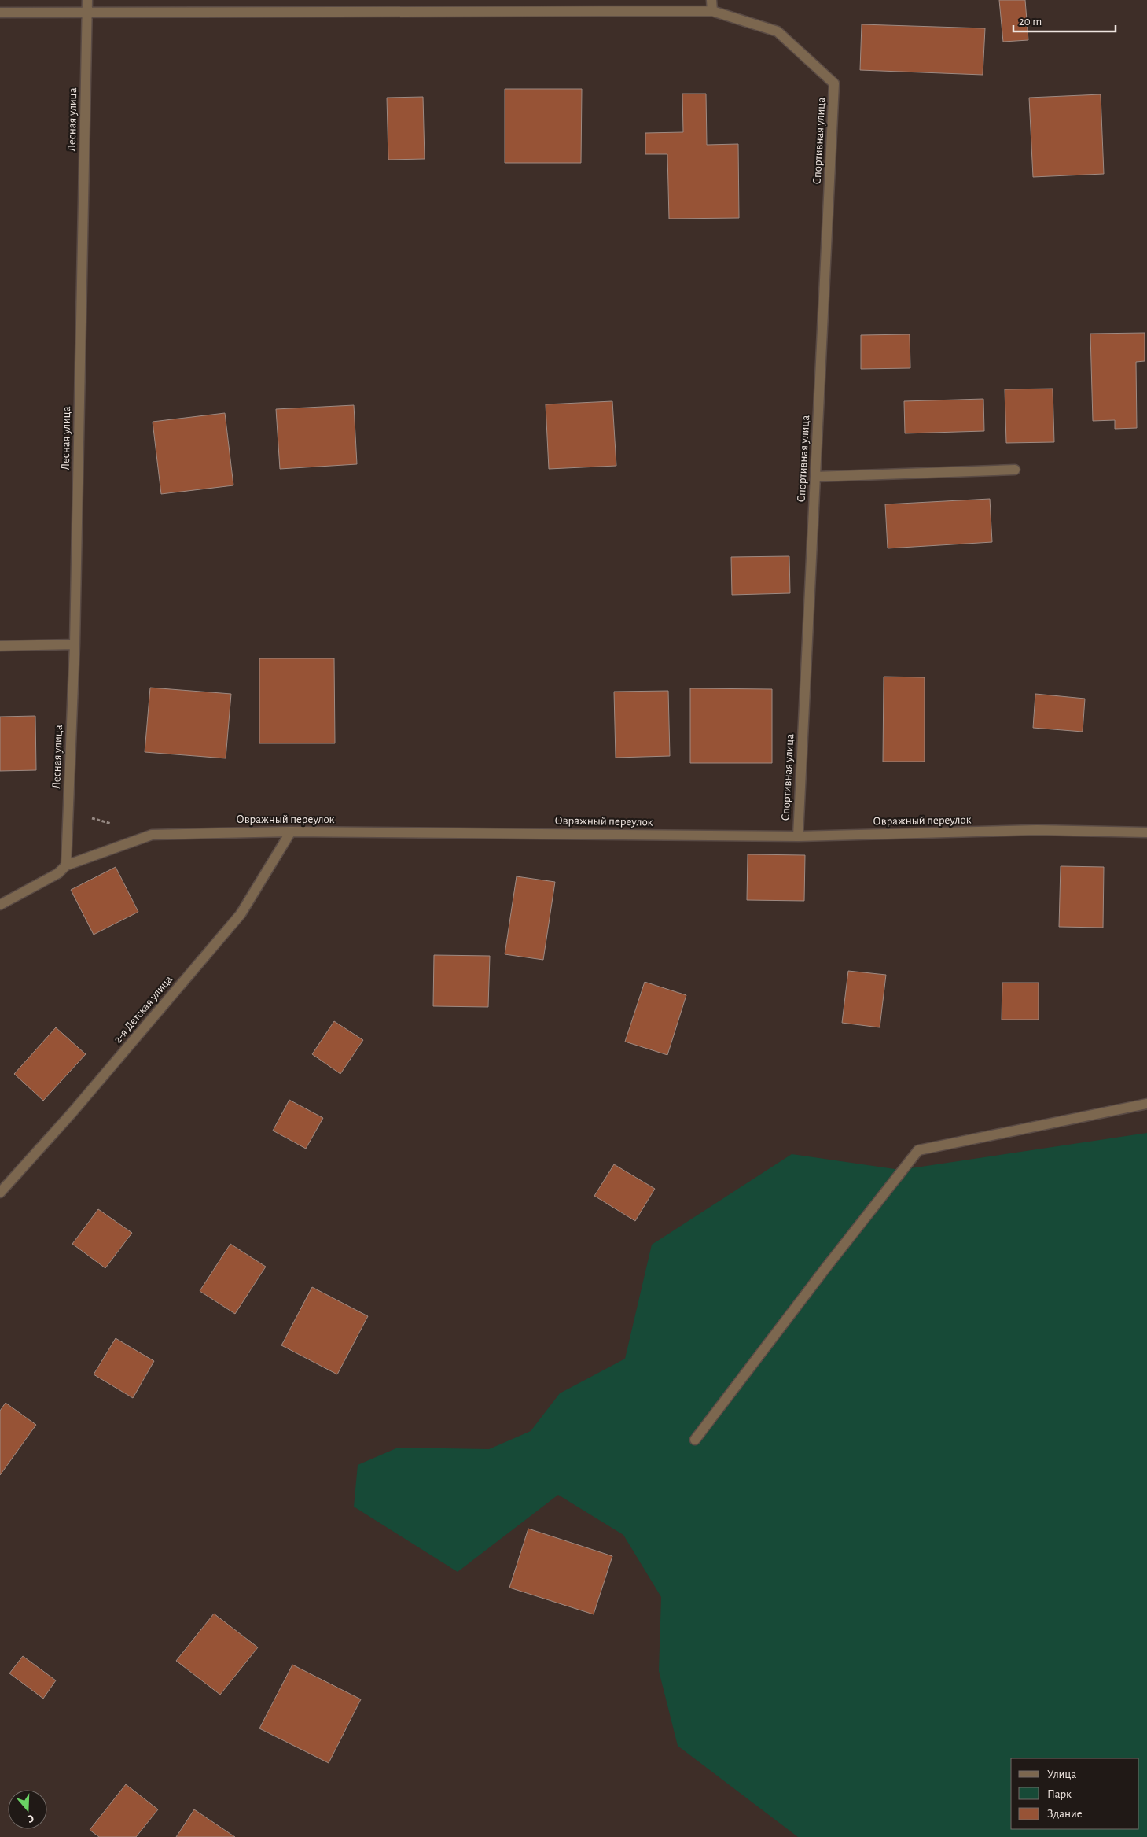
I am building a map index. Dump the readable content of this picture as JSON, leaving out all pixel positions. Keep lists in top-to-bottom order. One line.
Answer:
{"streets":{"street":["Лесная улица","Спортивная улица","Овражный переулок","2-я Детская улица"]},"crossings":[["Лесная улица","Овражный переулок"],["Спортивная улица","Овражный переулок"],["Овражный переулок","2-я Детская улица"]],"legend":["Улица","Парк","Здание"],"scale_bar":"20 m","north":"bottom"}
